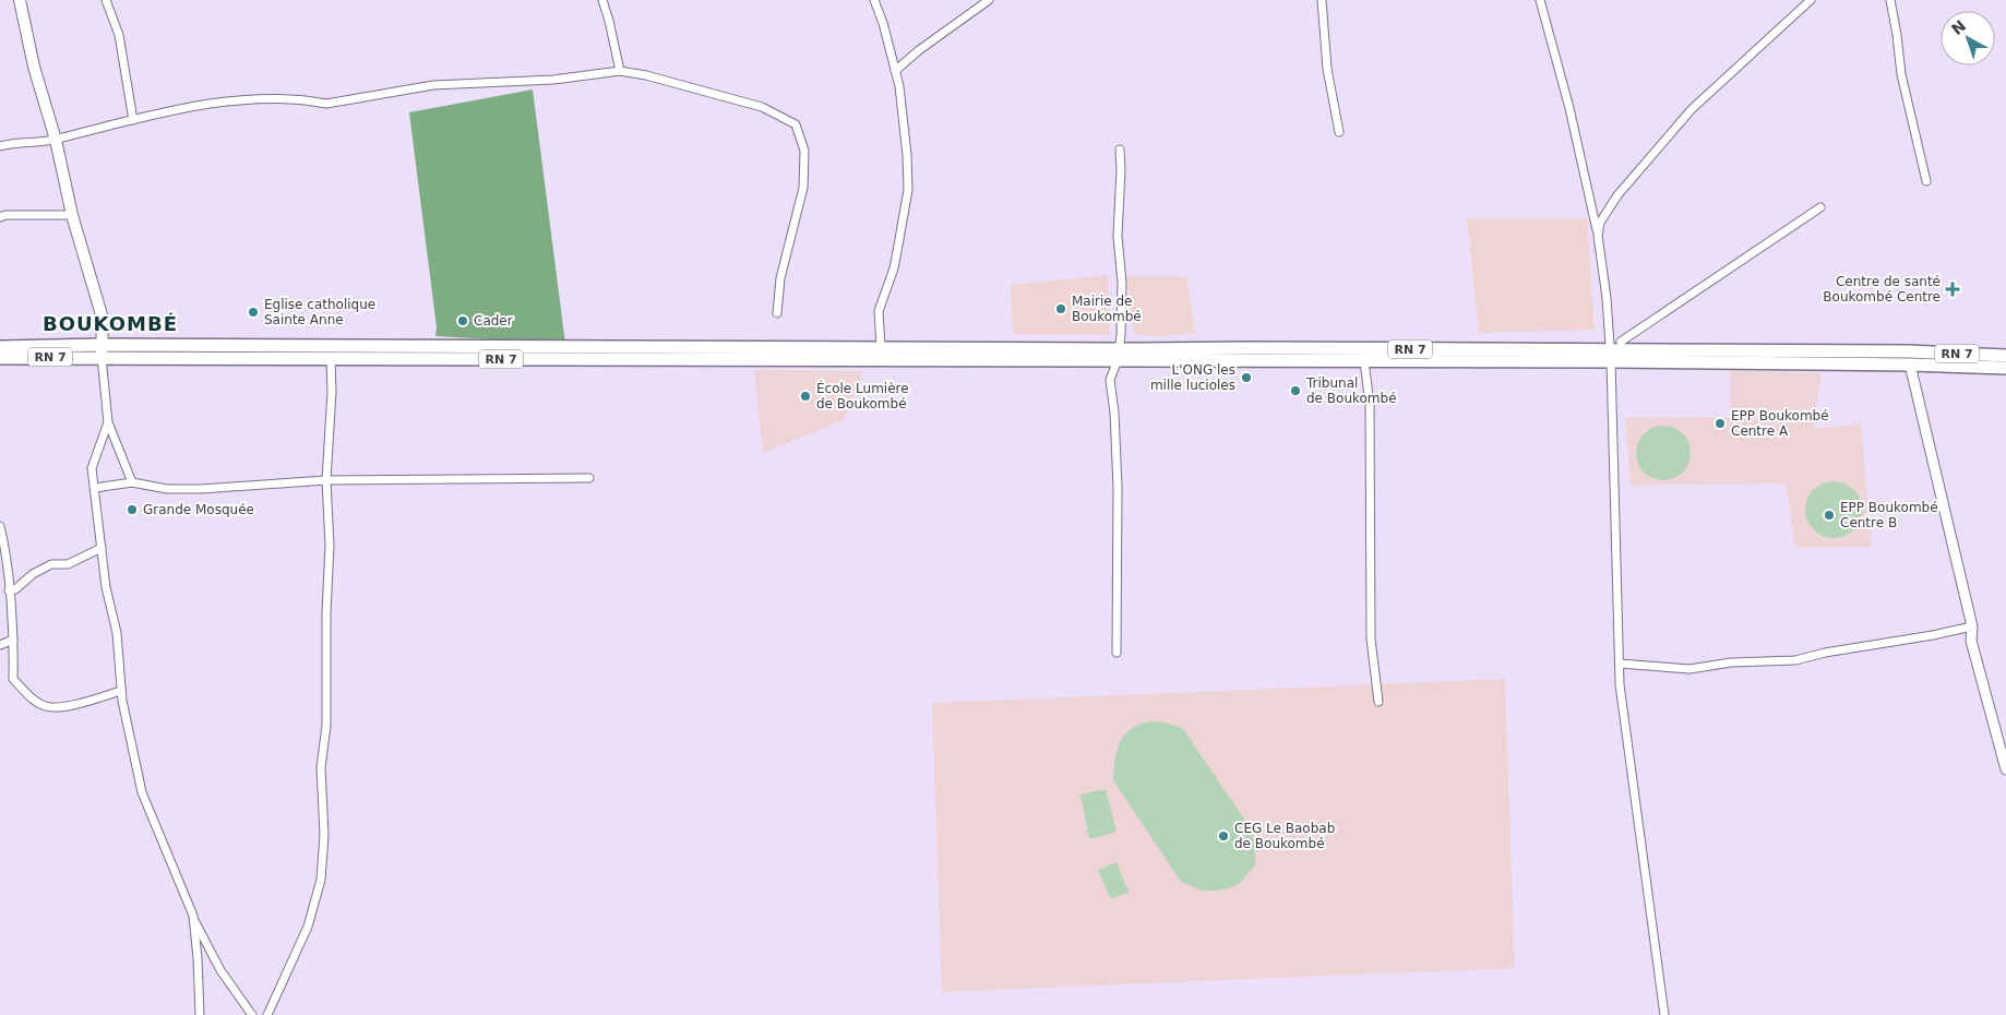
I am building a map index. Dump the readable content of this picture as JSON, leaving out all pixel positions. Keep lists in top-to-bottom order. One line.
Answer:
{"streets":{"main road":["RN 7"]},"districts":["BOUKOMBÉ"],"places":{"health":["Centre de santé Boukombé Centre"],"other":["Mairie de Boukombé","Eglise catholique Sainte Anne","Cader","L'ONG les mille lucioles","Tribunal de Boukombé","École Lumière de Boukombé","EPP Boukombé Centre A","Grande Mosquée","EPP Boukombé Centre B","CEG Le Baobab de Boukombé"]},"north":"top left"}
